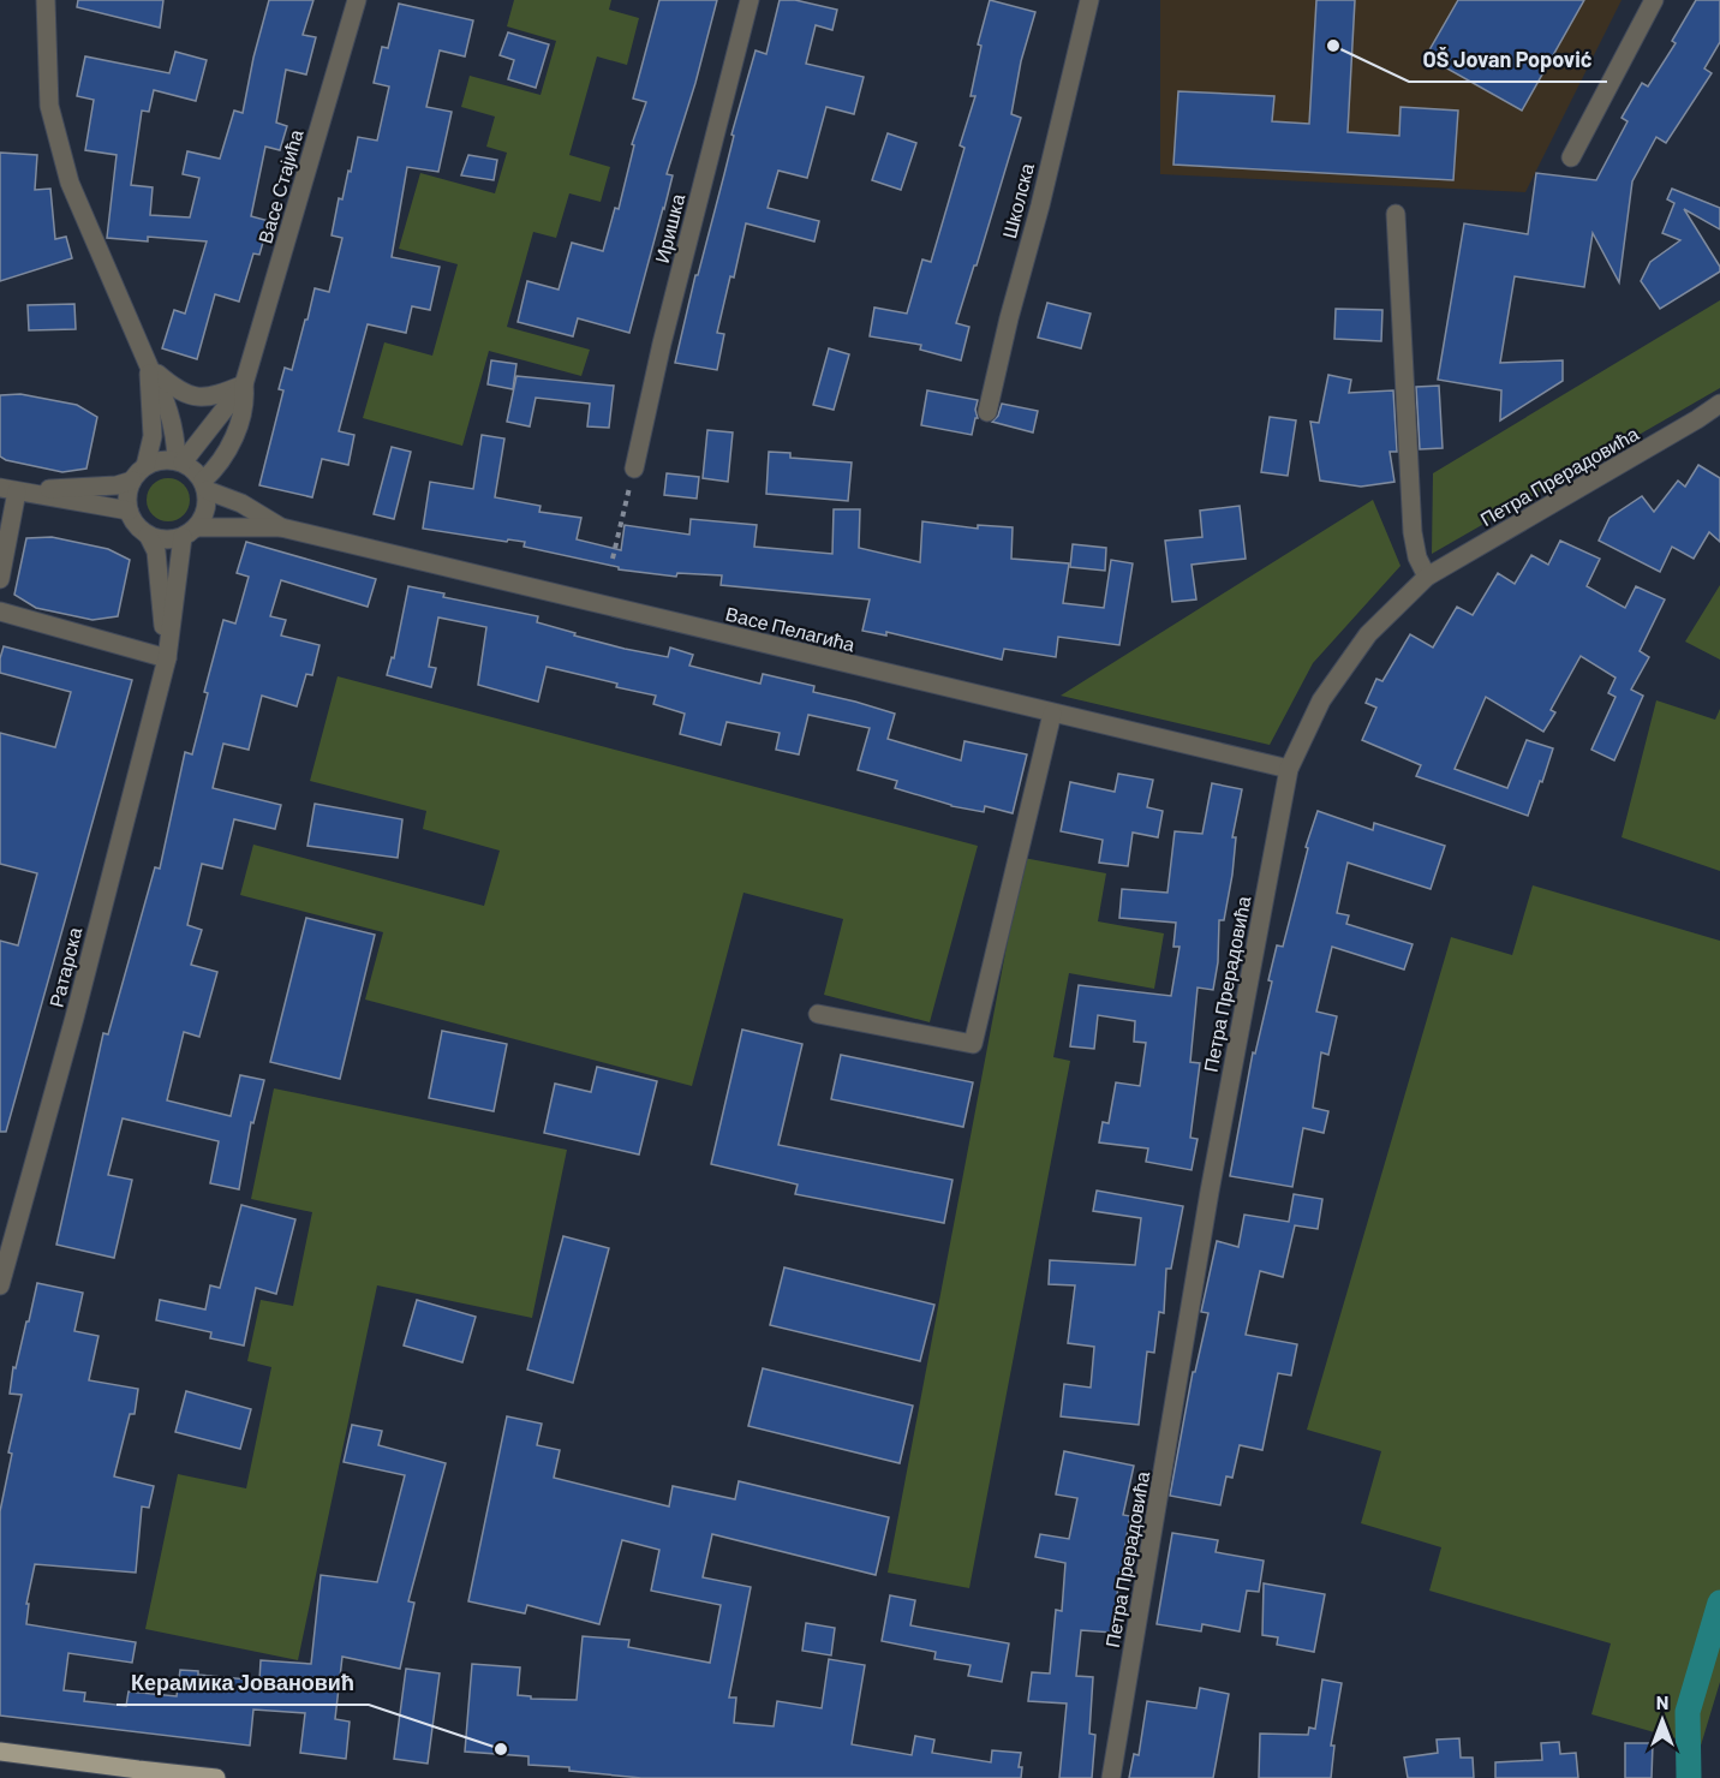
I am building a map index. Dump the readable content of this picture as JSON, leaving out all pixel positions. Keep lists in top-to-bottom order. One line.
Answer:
{"streets":{"street":["Васе Стајића","Школска","Иришка","Петра Прерадовића","Васе Пелагића","Ратарска"]},"crossings":[["Васе Стајића","Васе Пелагића"],["Васе Стајића","Ратарска"],["Петра Прерадовића","Васе Пелагића"],["Васе Пелагића","Ратарска"]],"places":["OŠ Jovan Popović","Керамика Јовановић"],"north":"top"}
